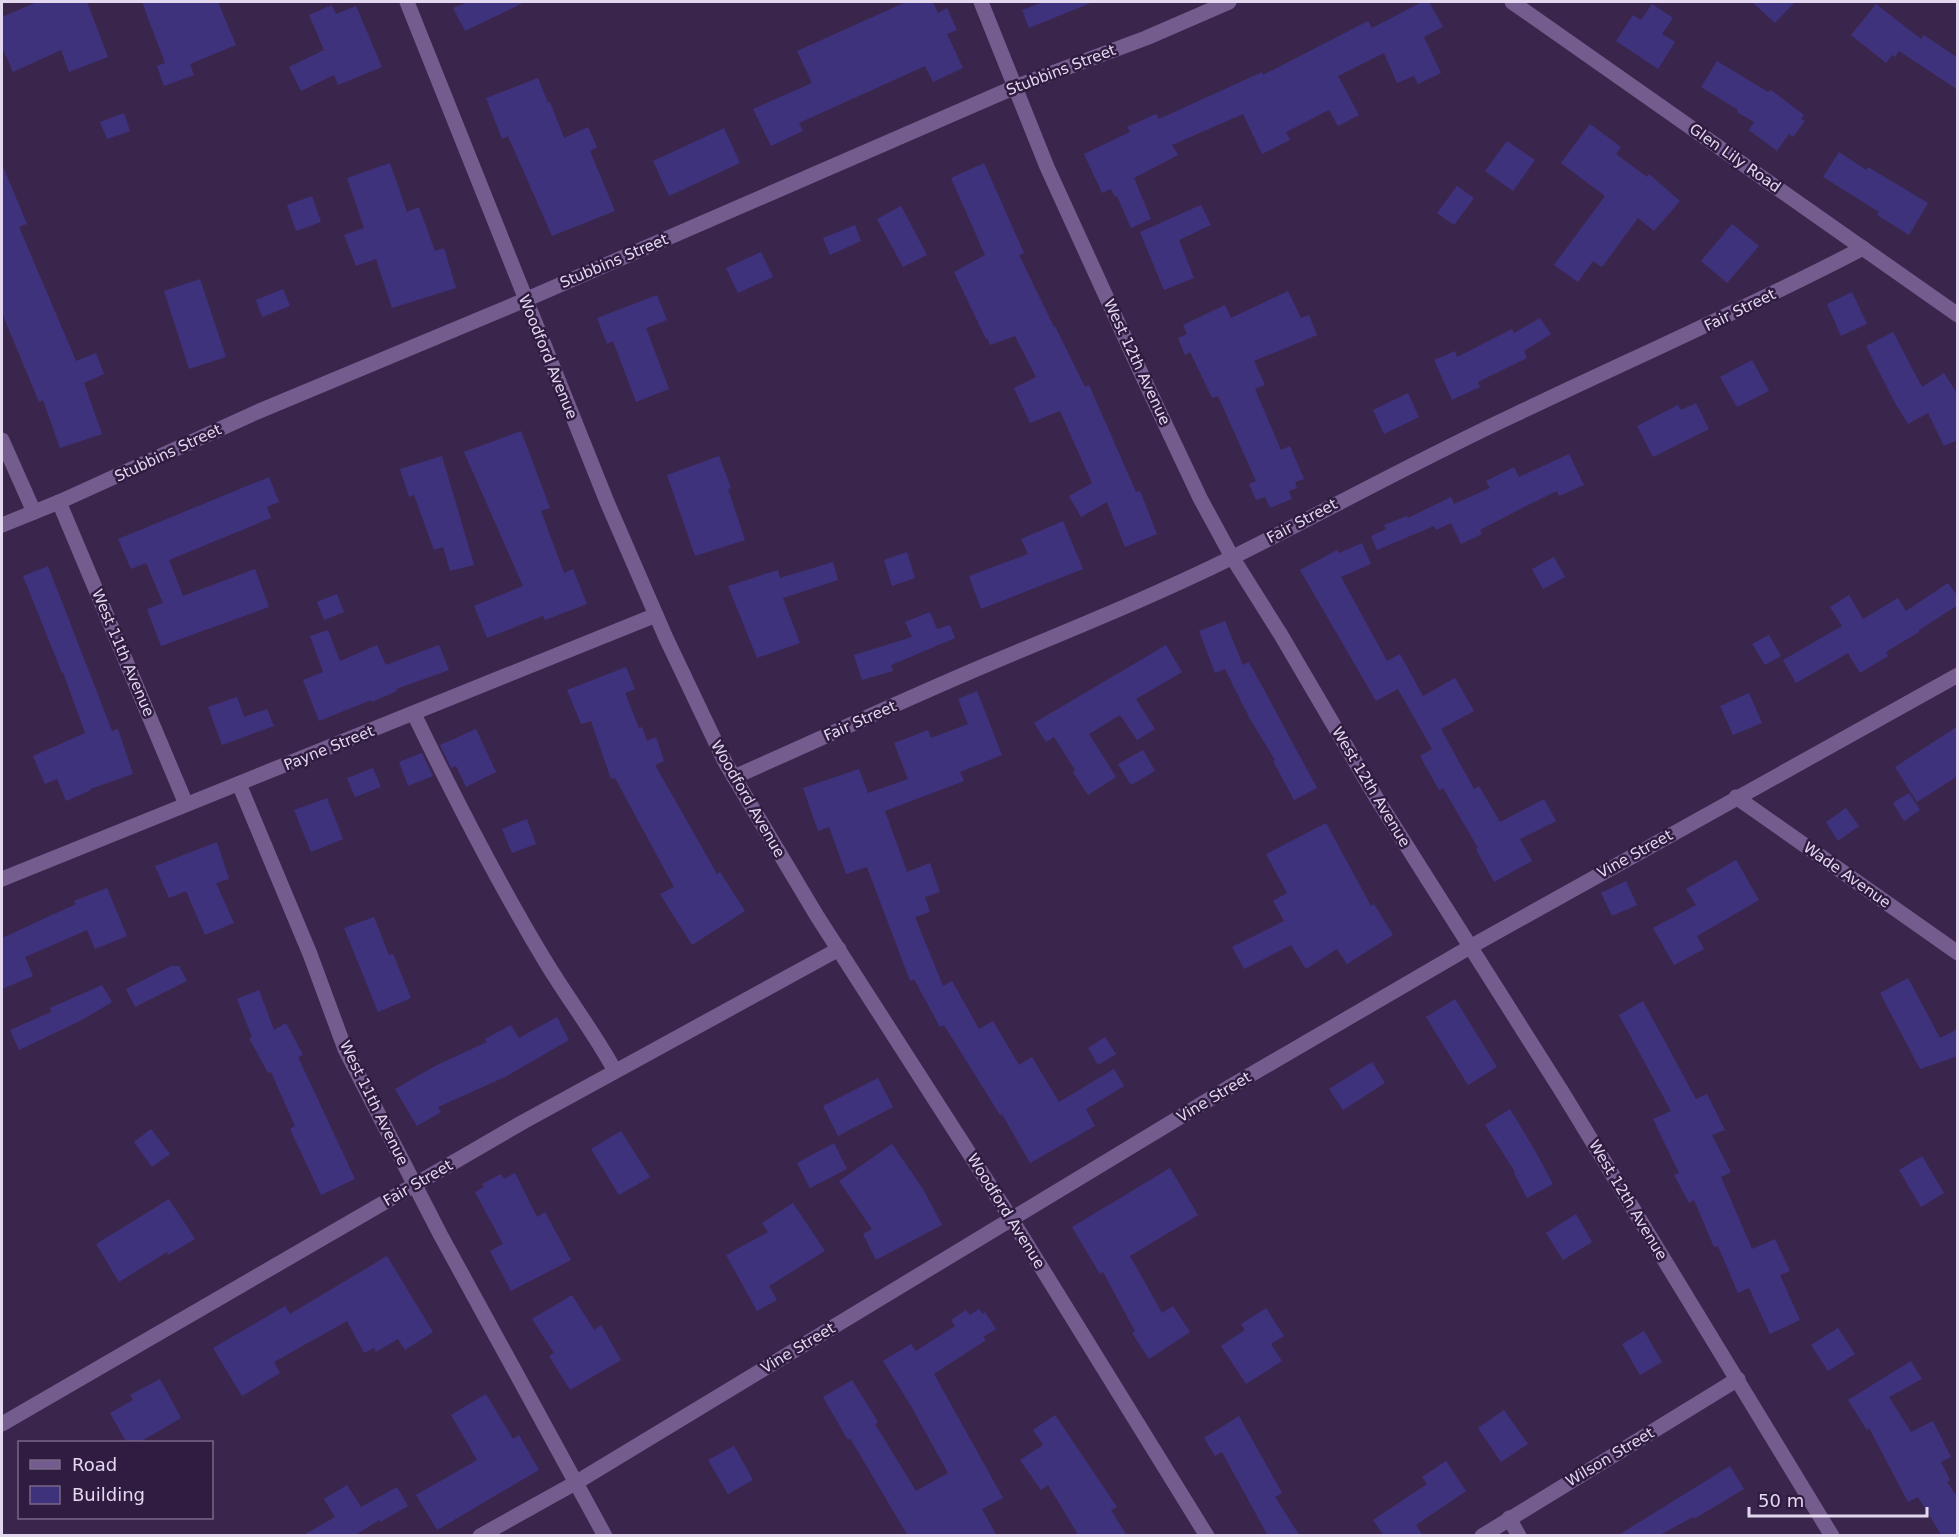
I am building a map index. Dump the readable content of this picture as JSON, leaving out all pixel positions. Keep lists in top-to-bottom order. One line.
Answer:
{"streets":{"street":["Stubbins Street","Glen Lily Road","Fair Street","Woodford Avenue","West 12th Avenue","West 11th Avenue","Payne Street","Vine Street","Wade Avenue","Wilson Street"]},"crossings":[["Stubbins Street","Woodford Avenue"],["Stubbins Street","West 12th Avenue"],["Stubbins Street","West 11th Avenue"],["Glen Lily Road","Fair Street"],["Fair Street","Woodford Avenue"],["Fair Street","West 12th Avenue"],["Fair Street","West 11th Avenue"],["Woodford Avenue","Payne Street"],["Woodford Avenue","Vine Street"],["West 12th Avenue","Vine Street"],["West 12th Avenue","Wilson Street"],["West 11th Avenue","Payne Street"],["West 11th Avenue","Vine Street"],["Vine Street","Wade Avenue"]],"legend":["Road","Building"],"scale_bar":"50 m"}
